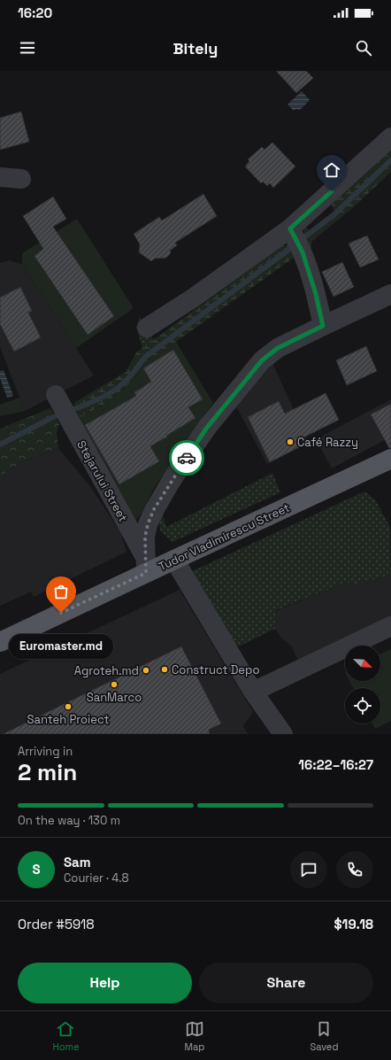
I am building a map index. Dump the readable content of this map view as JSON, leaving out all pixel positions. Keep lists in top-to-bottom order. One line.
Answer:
{"streets":{"main road":["Tudor Vladimirescu Street"],"street":["Stejarului Street"]},"crossings":[["Stejarului Street","Tudor Vladimirescu Street"]],"places":["Café Razzy","Euromaster.md","Construct Depo","Agroteh.md","SanMarco","Santeh Proiect"],"north":"bottom right","page":{"status":"16:20","header":"Bitely","bubble":"Euromaster.md","heading":["2 min","Arriving in","16:22–16:27"],"panel":["Sam","Courier · 4.8","Order #5918","$19.18"],"bar":"On the way · 130 m","round":"S","buttons":["Help","Share"],"tabs":["Home","Map","Saved"]}}
